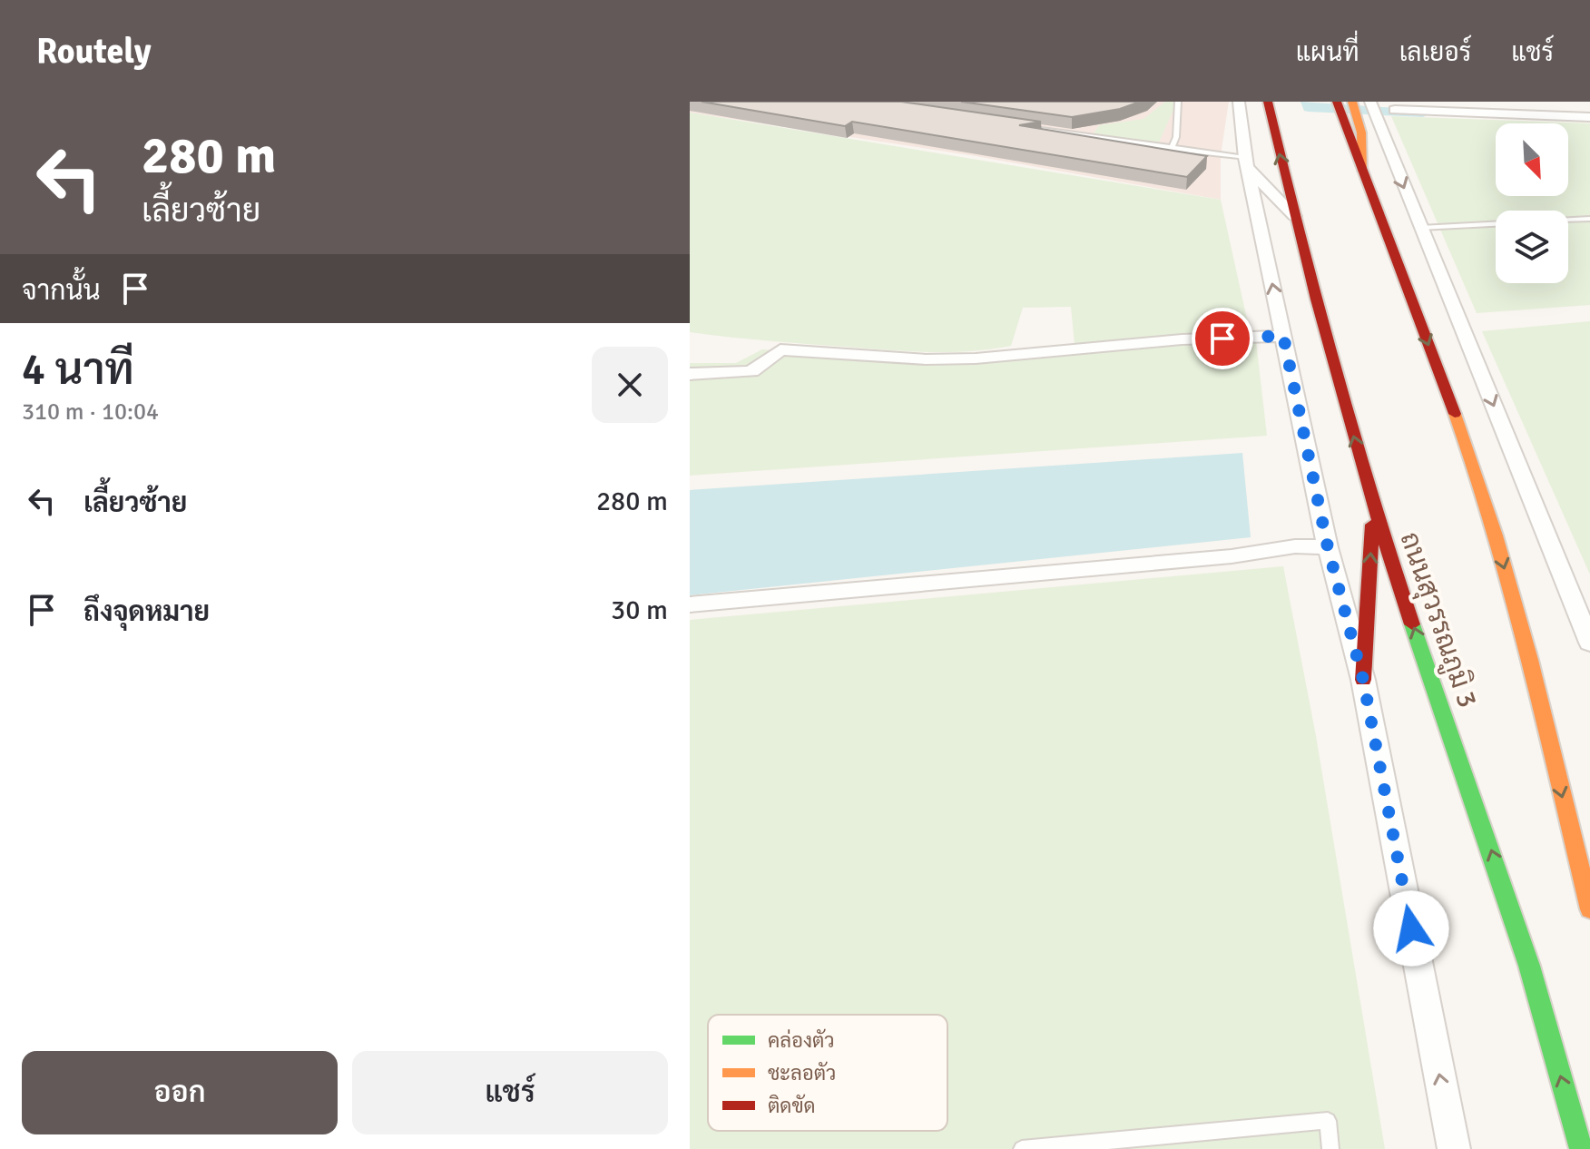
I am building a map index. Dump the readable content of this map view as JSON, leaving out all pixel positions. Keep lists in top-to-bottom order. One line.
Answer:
{"streets":{"main road":["ถนนสุวรรณภูมิ 3"]},"legend":["คล่องตัว","ชะลอตัว","ติดขัด"],"north":"bottom right","page":{"header":"Routely","nav":["แผนที่","เลเยอร์","แชร์"],"turn":["280 m","เลี้ยวซ้าย"],"then":"จากนั้น","heading":["4 นาที","310 m · 10:04"],"list":[{"name":"เลี้ยวซ้าย","value":"280 m"},{"name":"ถึงจุดหมาย","value":"30 m"}],"buttons":["ออก","แชร์"]}}
